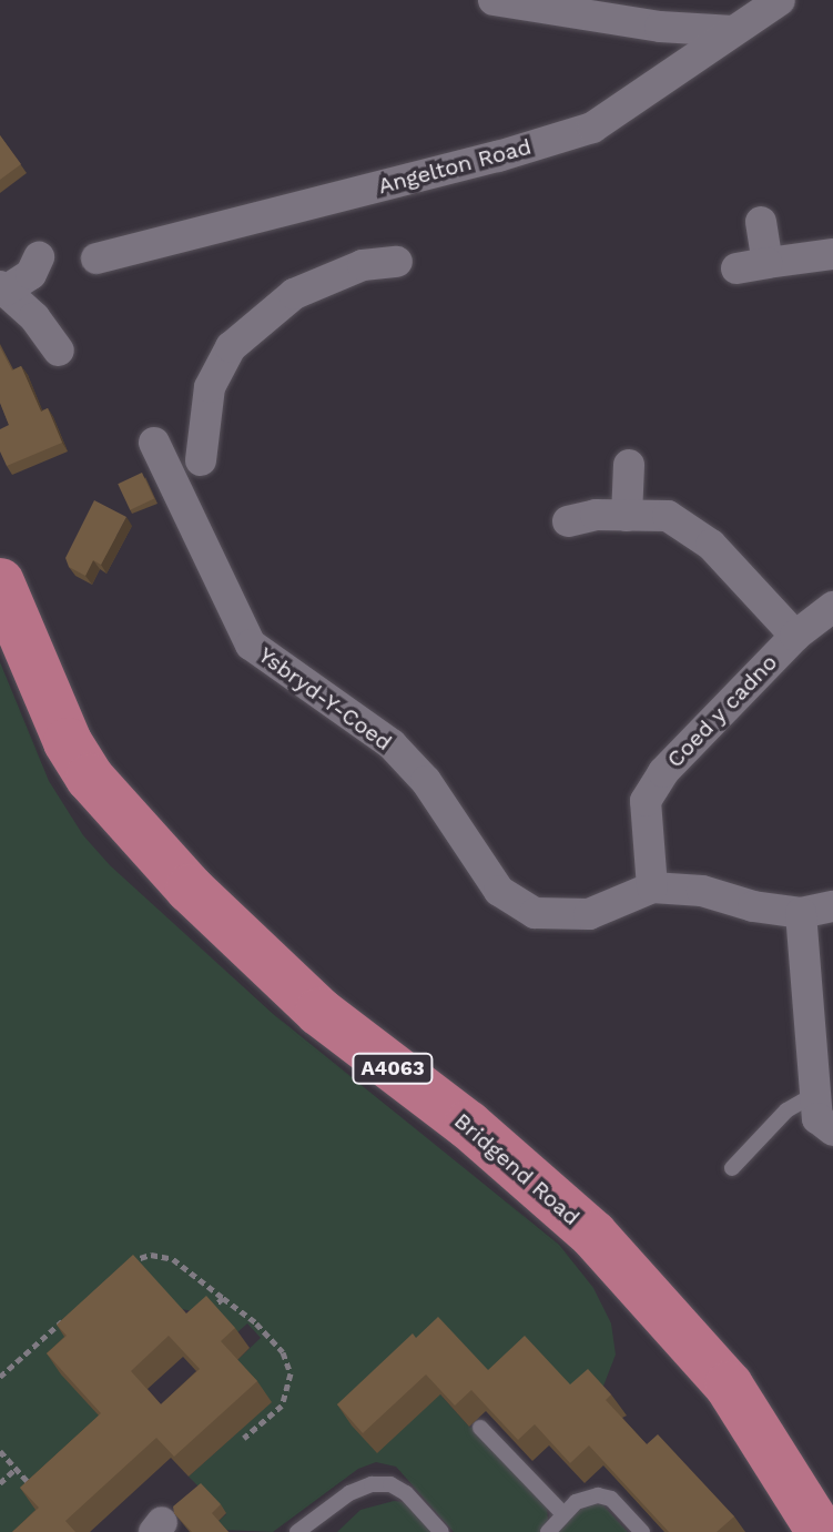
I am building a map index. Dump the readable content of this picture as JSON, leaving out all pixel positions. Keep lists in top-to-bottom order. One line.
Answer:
{"streets":{"main road":["A4063","Bridgend Road"],"street":["Angelton Road","Ysbryd-Y-Coed","Coed y cadno"]},"crossings":[["Ysbryd-Y-Coed","Coed y cadno"]]}
